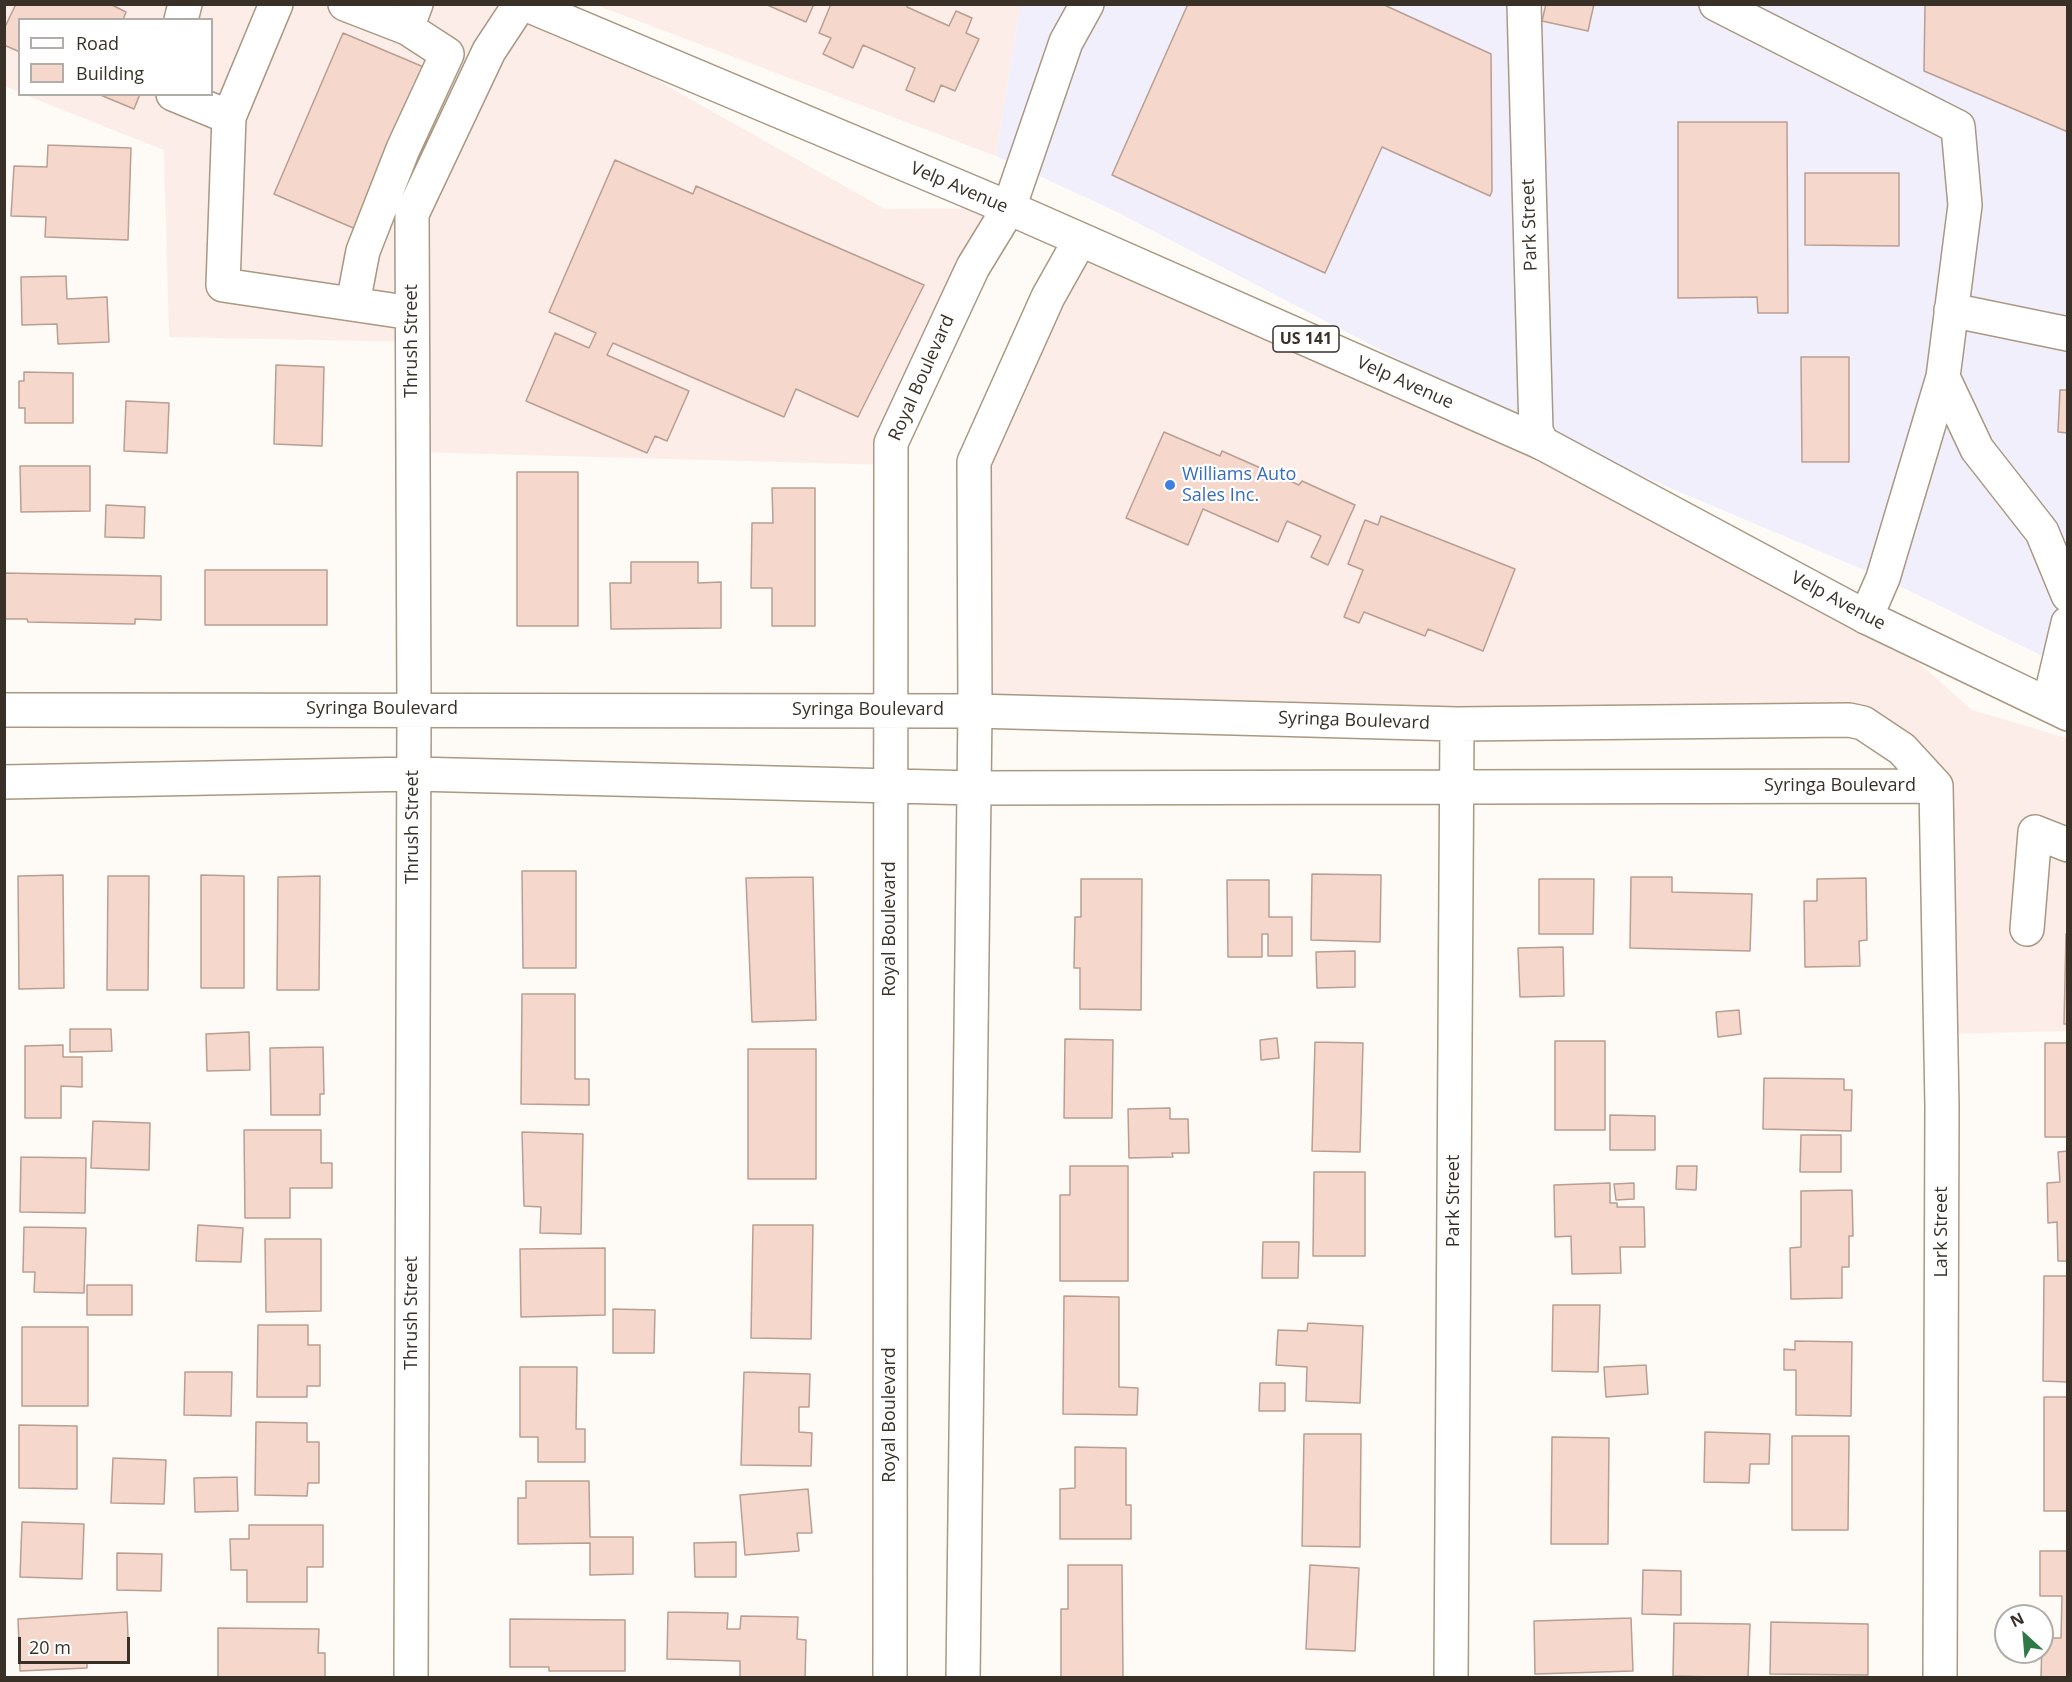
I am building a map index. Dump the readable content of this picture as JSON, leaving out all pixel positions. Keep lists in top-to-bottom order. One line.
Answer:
{"streets":{"street":["Velp Avenue","Park Street","US 141","Thrush Street","Royal Boulevard","Syringa Boulevard","Lark Street"]},"crossings":[["Velp Avenue","Park Street"],["Velp Avenue","Thrush Street"],["Velp Avenue","Royal Boulevard"],["Park Street","Syringa Boulevard"],["Thrush Street","Syringa Boulevard"],["Royal Boulevard","Syringa Boulevard"],["Syringa Boulevard","Lark Street"]],"places":["Williams Auto Sales Inc."],"legend":["Road","Building"],"scale_bar":"20 m","north":"top left"}
